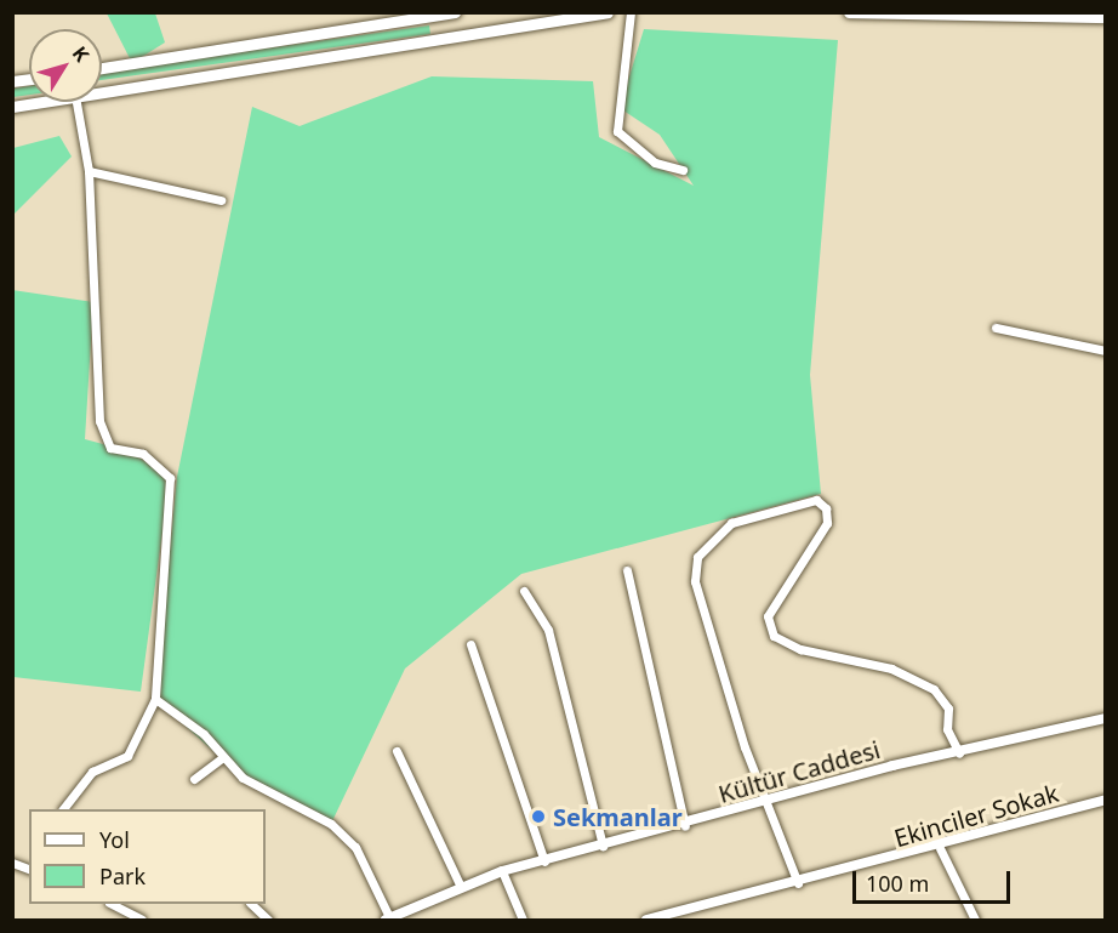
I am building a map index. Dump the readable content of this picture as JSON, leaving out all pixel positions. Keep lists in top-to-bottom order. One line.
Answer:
{"streets":{"street":["Kültür Caddesi","Ekinciler Sokak"]},"places":["Sekmanlar"],"legend":["Yol","Park"],"scale_bar":"100 m","north":"top right"}
